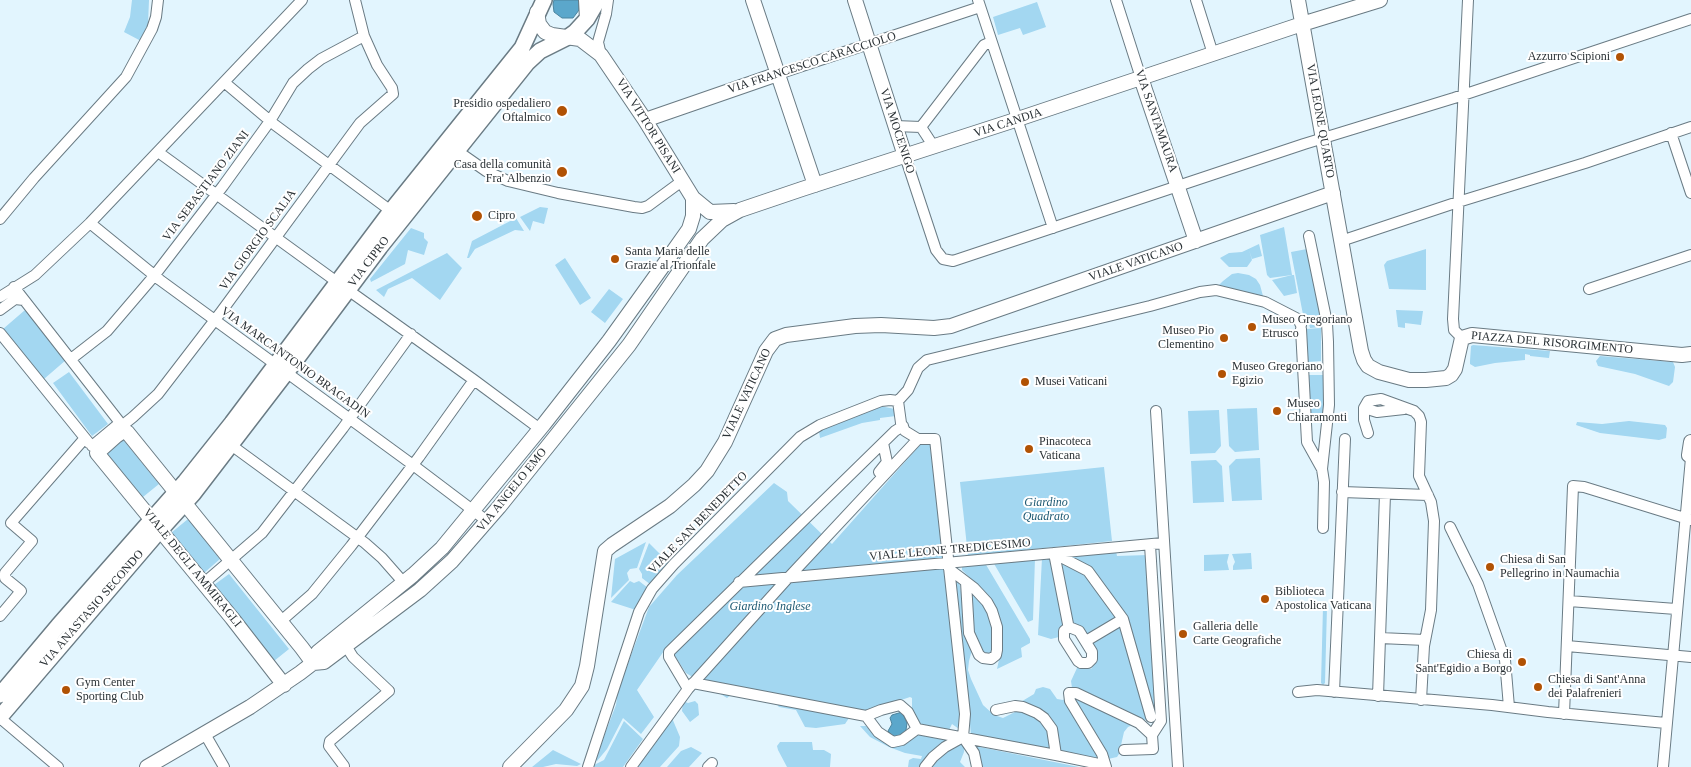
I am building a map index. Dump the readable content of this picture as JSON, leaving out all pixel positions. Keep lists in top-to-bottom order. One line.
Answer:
{"streets":{"main road":["VIA FRANCESCO CARACCIOLO","VIA SANTAMAURA","VIA LEONE QUARTO","VIA CANDIA","VIA VITTOR PISANI","VIA MOCENIGO","VIA CIPRO","VIALE VATICANO","PIAZZA DEL RISORGIMENTO","VIA ANGELO EMO","VIALE DEGLI AMMIRAGLI","VIA ANASTASIO SECONDO"],"street":["VIA SEBASTIANO ZIANI","VIA GIORGIO SCALIA","VIA MARCANTONIO BRAGADIN","VIALE SAN BENEDETTO","VIALE LEONE TREDICESIMO"]},"crossings":[["VIA FRANCESCO CARACCIOLO","VIA VITTOR PISANI"],["VIA FRANCESCO CARACCIOLO","VIA MOCENIGO"],["VIA SANTAMAURA","VIA CANDIA"],["VIA SANTAMAURA","VIALE VATICANO"],["VIA LEONE QUARTO","VIA CANDIA"],["VIA LEONE QUARTO","VIALE VATICANO"],["VIA LEONE QUARTO","PIAZZA DEL RISORGIMENTO"],["VIA CANDIA","VIA MOCENIGO"],["VIA CANDIA","VIA ANGELO EMO"],["VIA VITTOR PISANI","VIA CIPRO"],["VIA VITTOR PISANI","VIA ANGELO EMO"],["VIA SEBASTIANO ZIANI","VIA GIORGIO SCALIA"],["VIA SEBASTIANO ZIANI","VIA MARCANTONIO BRAGADIN"],["VIA GIORGIO SCALIA","VIA MARCANTONIO BRAGADIN"],["VIA CIPRO","VIA MARCANTONIO BRAGADIN"],["VIA CIPRO","VIA ANASTASIO SECONDO"],["VIA MARCANTONIO BRAGADIN","VIA ANGELO EMO"],["VIA ANGELO EMO","VIALE DEGLI AMMIRAGLI"],["VIALE DEGLI AMMIRAGLI","VIA ANASTASIO SECONDO"]],"parks":["Giardino Quadrato","Giardino Inglese"],"places":["Azzurro Scipioni","Presidio ospedaliero Oftalmico","Casa della comunità Fra' Albenzio","Cipro","Santa Maria delle Grazie al Trionfale","Museo Gregoriano Etrusco","Museo Pio Clementino","Museo Gregoriano Egizio","Musei Vaticani","Museo Chiaramonti","Pinacoteca Vaticana","Chiesa di San Pellegrino in Naumachia","Biblioteca Apostolica Vaticana","Galleria delle Carte Geografiche","Chiesa di Sant'Egidio a Borgo","Chiesa di Sant'Anna dei Palafrenieri","Gym Center Sporting Club"]}
